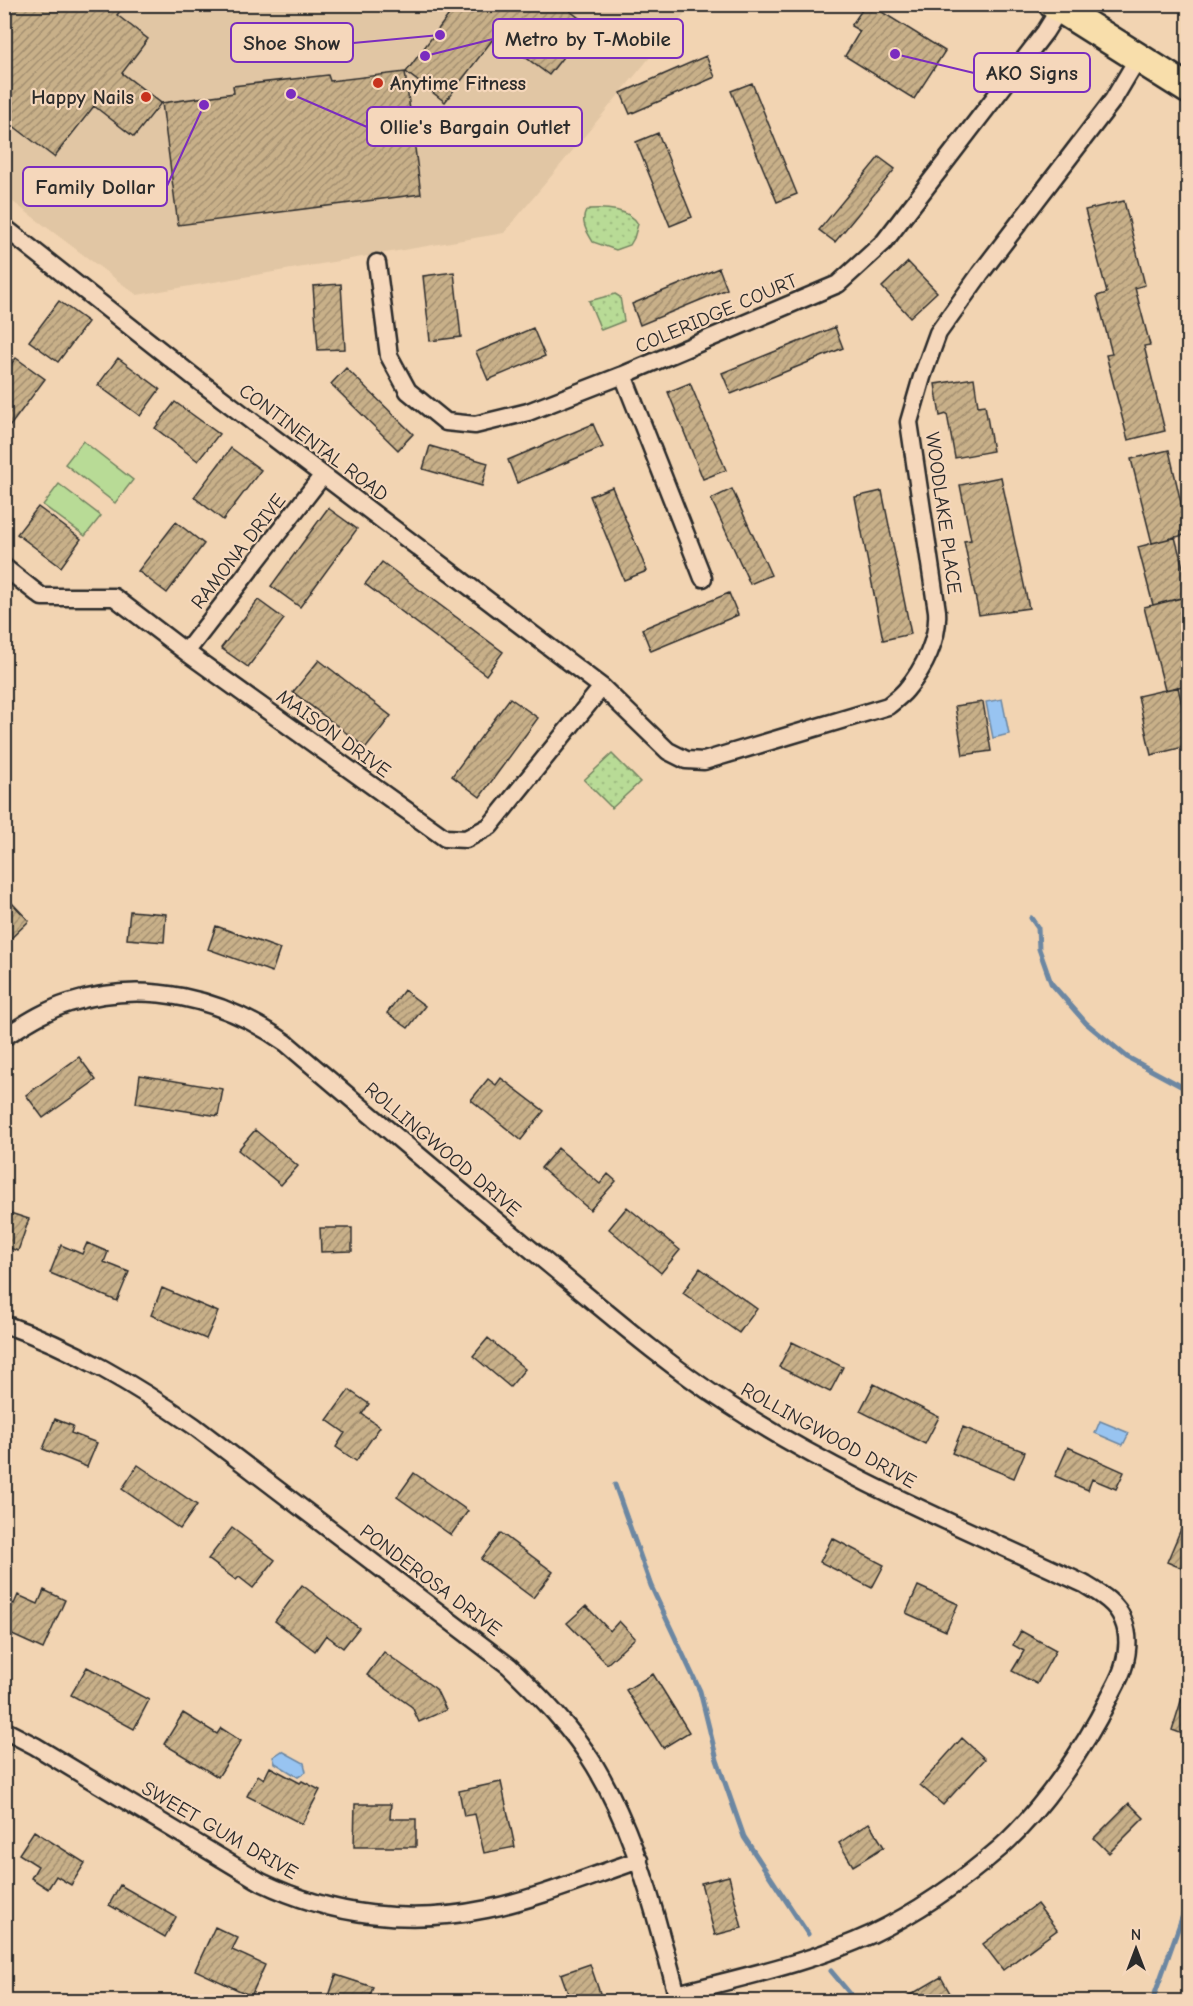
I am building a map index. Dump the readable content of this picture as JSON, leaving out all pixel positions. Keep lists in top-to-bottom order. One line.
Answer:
{"streets":{"street":["COLERIDGE COURT","CONTINENTAL ROAD","WOODLAKE PLACE","RAMONA DRIVE","MAISON DRIVE","ROLLINGWOOD DRIVE","PONDEROSA DRIVE","SWEET GUM DRIVE"]},"crossings":[["CONTINENTAL ROAD","WOODLAKE PLACE"],["CONTINENTAL ROAD","RAMONA DRIVE"],["CONTINENTAL ROAD","MAISON DRIVE"],["WOODLAKE PLACE","MAISON DRIVE"],["RAMONA DRIVE","MAISON DRIVE"],["ROLLINGWOOD DRIVE","PONDEROSA DRIVE"],["PONDEROSA DRIVE","SWEET GUM DRIVE"]],"places":["Shoe Show","AKO Signs","Metro by T-Mobile","Anytime Fitness","Ollie's Bargain Outlet","Happy Nails","Family Dollar"],"north":"top"}
